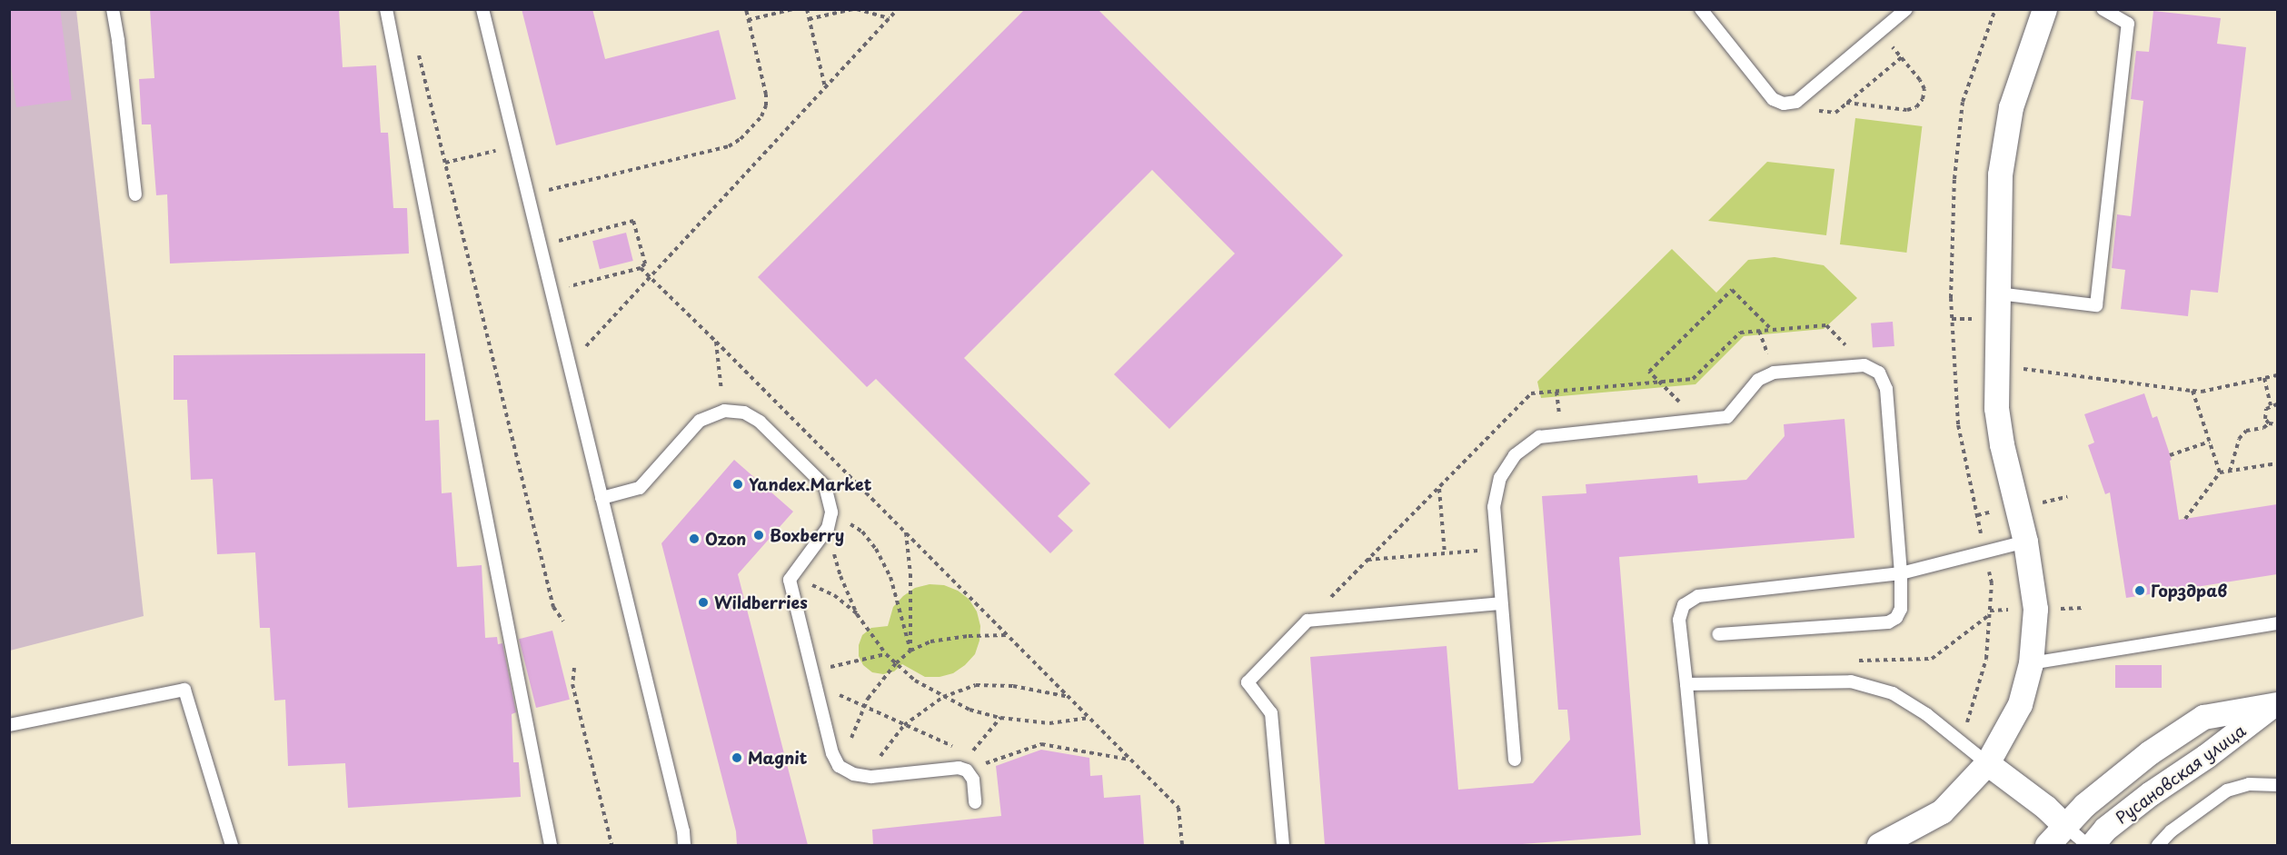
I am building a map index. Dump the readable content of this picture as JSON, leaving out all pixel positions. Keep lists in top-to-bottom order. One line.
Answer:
{"streets":{"street":["Русановская улица"]},"places":["Yandex.Market","Boxberry","Ozon","Горздрав","Wildberries","Magnit"]}
